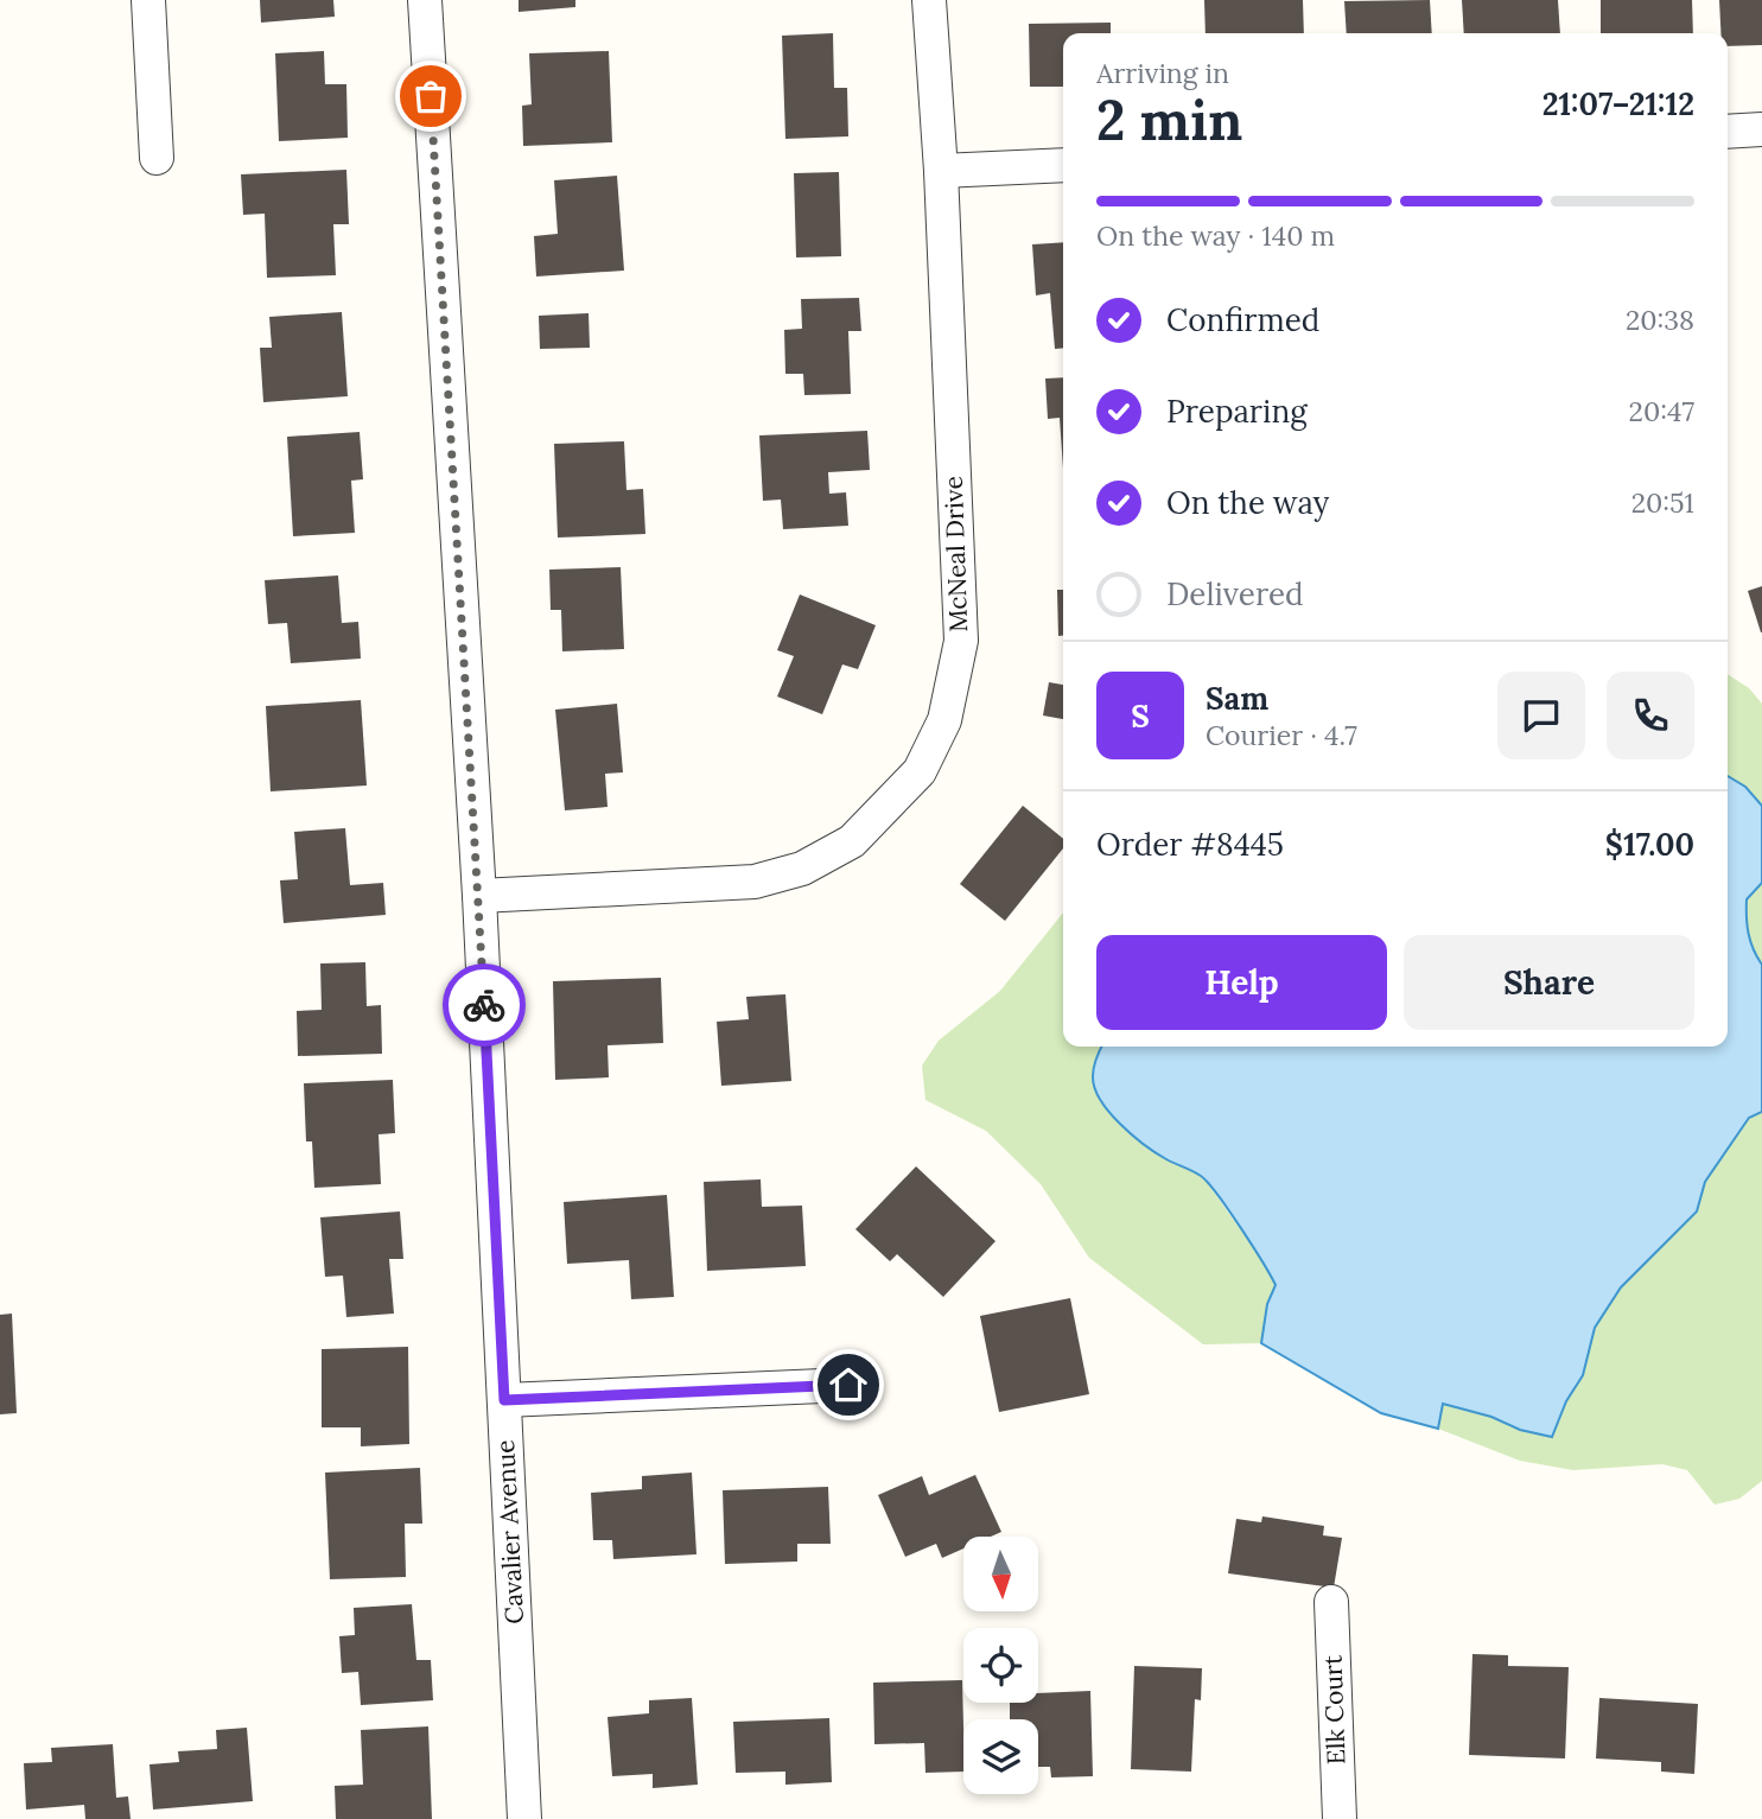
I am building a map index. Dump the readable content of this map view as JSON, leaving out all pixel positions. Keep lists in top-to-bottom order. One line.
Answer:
{"streets":{"street":["McNeal Drive","Cavalier Avenue","Elk Court"]},"crossings":[["McNeal Drive","Cavalier Avenue"]],"north":"bottom","page":{"heading":["2 min","Arriving in","21:07–21:12"],"panel":["Sam","Courier · 4.7","Order #8445","$17.00"],"bar":"On the way · 140 m","list":[["Confirmed","20:38"],["Preparing","20:47"],["On the way","20:51"],"Delivered"],"round":"S","buttons":["Help","Share"]}}
